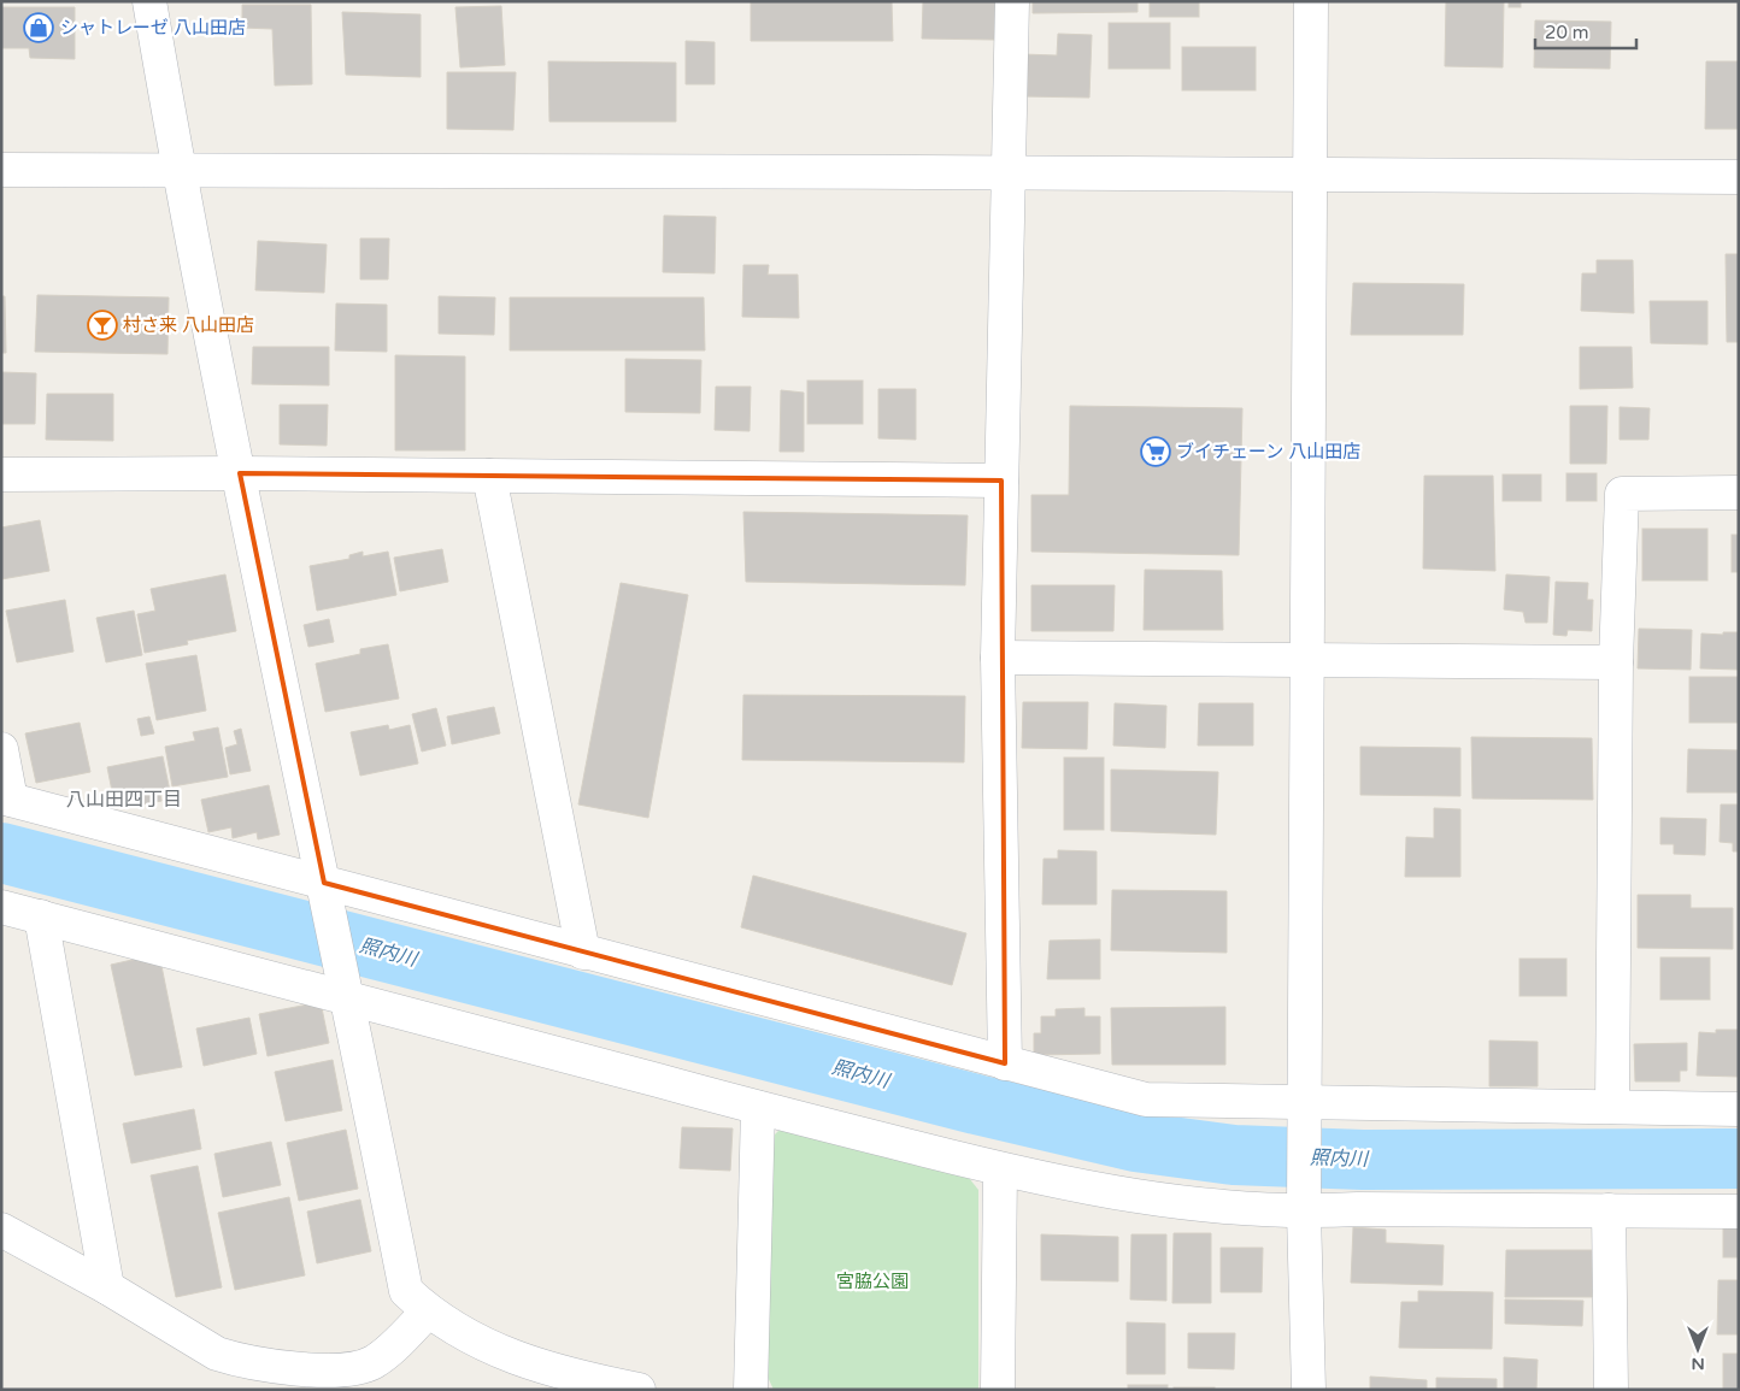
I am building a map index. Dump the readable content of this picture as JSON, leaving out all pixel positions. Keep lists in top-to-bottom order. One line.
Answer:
{"districts":["八山田四丁目"],"water":["照内川"],"parks":["宮脇公園"],"places":{"shop":["シャトレーゼ 八山田店"],"bar":["村さ来 八山田店"],"supermarket":["ブイチェーン 八山田店"]},"scale_bar":"20 m","north":"bottom"}
